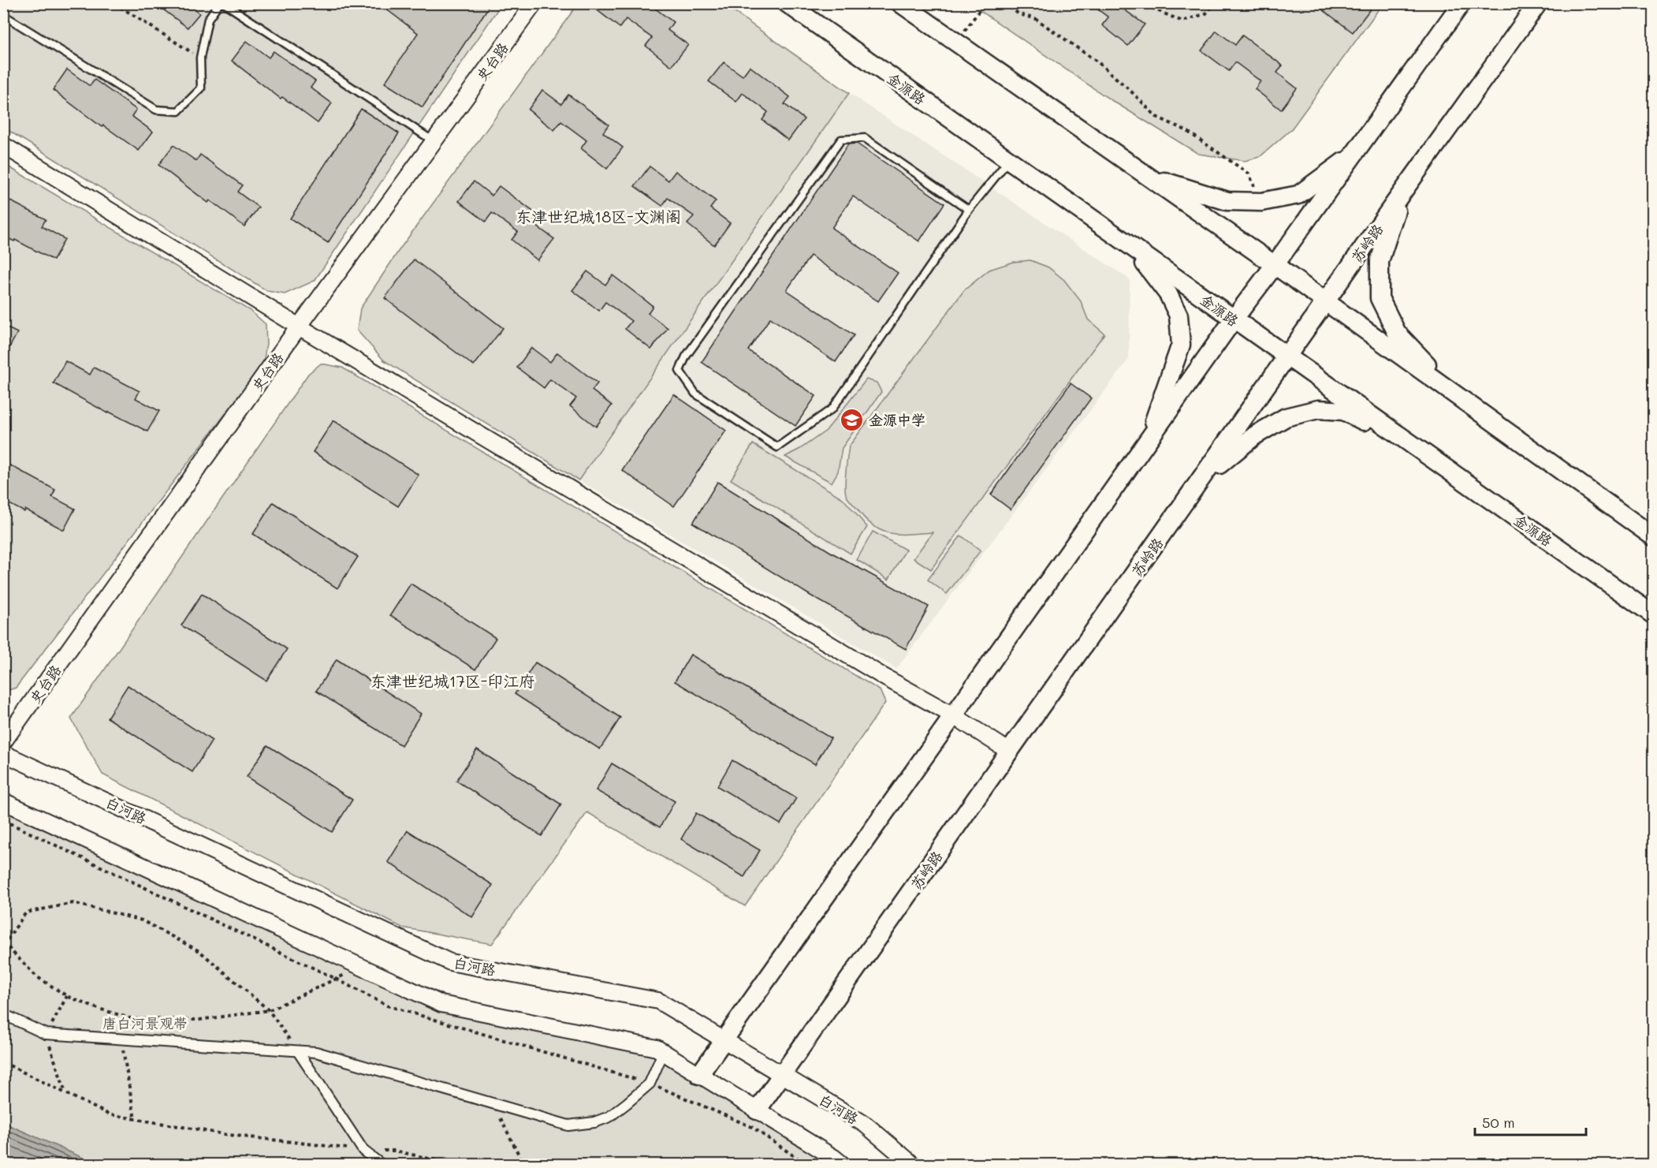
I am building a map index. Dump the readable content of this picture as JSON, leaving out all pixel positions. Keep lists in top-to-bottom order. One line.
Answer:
{"streets":{"main road":["金源路","苏岭路"],"street":["史台路","白河路"]},"crossings":[["金源路","苏岭路"],["苏岭路","白河路"]],"districts":["东津世纪城18区-文渊阁","东津世纪城17区-印江府"],"parks":["唐白河景观带"],"places":{"school or university":["金源中学"]},"scale_bar":"50 m"}
